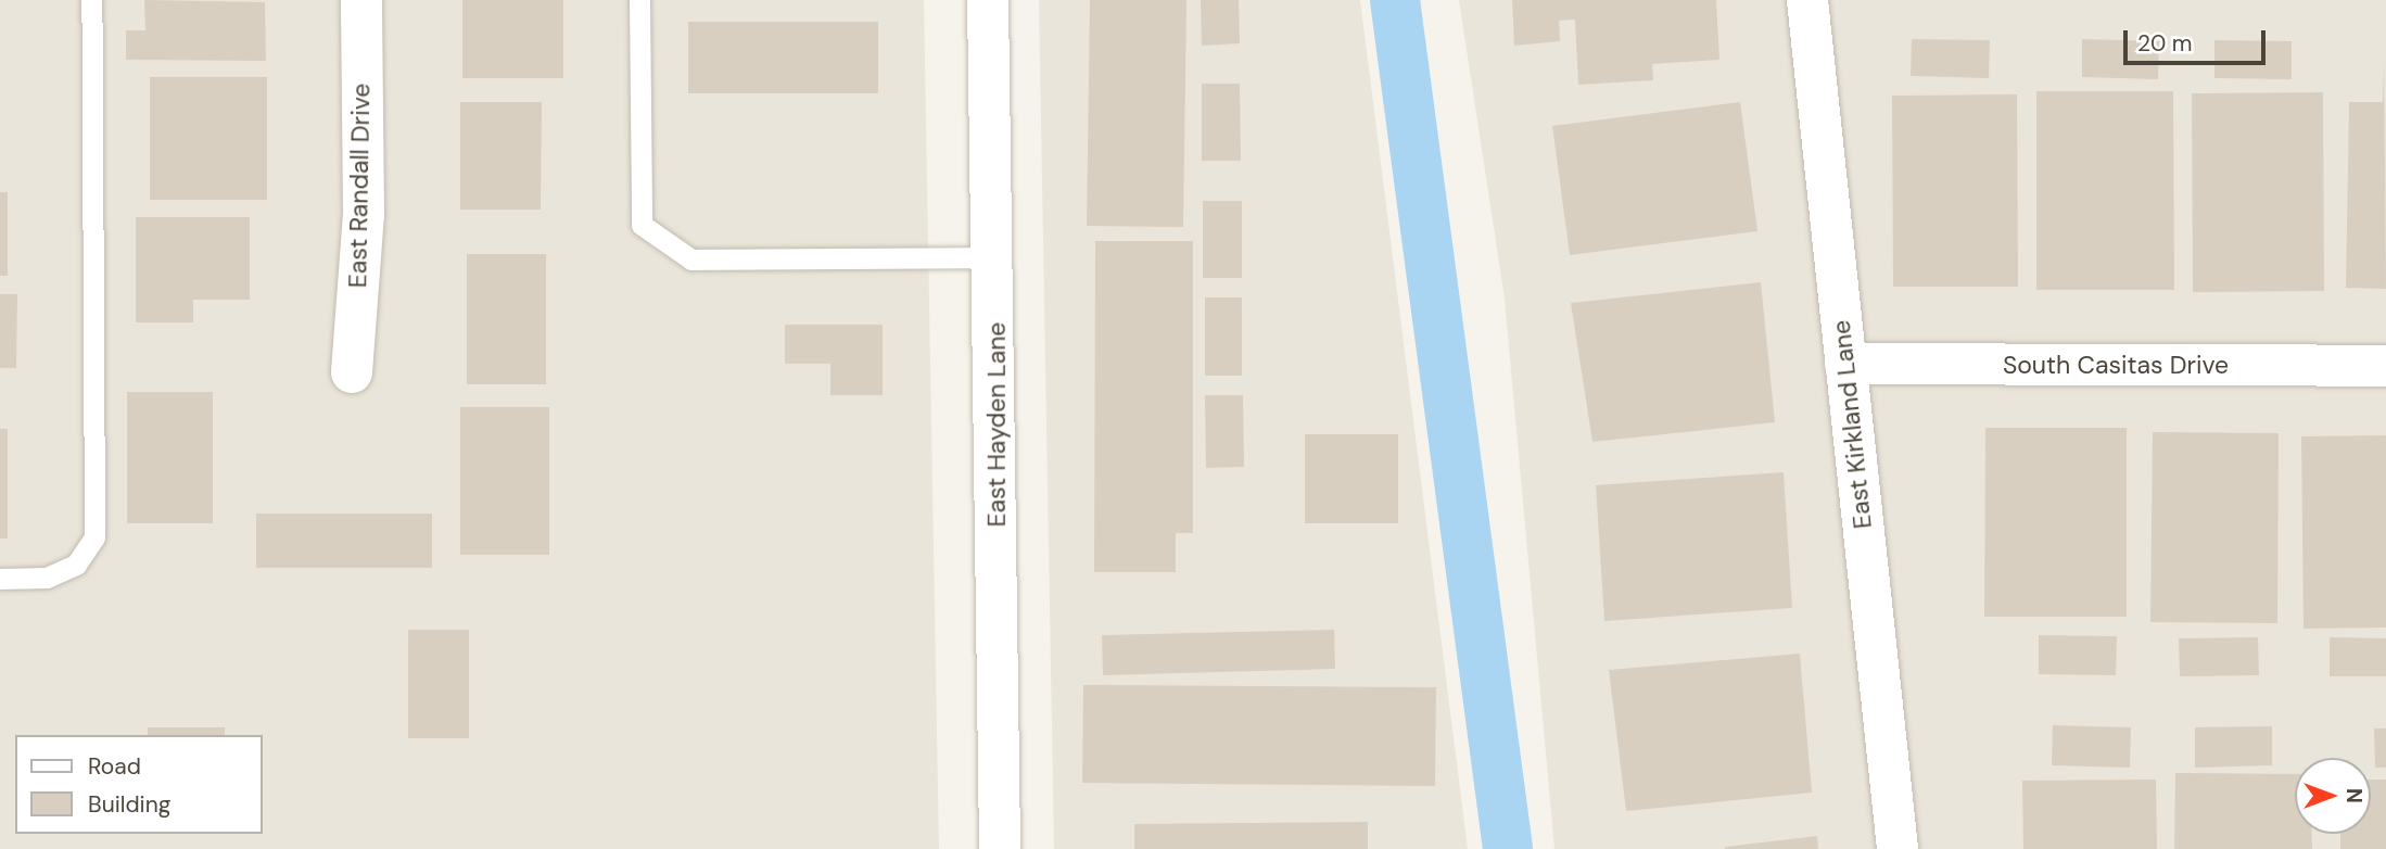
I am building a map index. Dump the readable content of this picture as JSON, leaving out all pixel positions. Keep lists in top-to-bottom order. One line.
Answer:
{"streets":{"street":["East Randall Drive","South Casitas Drive","East Hayden Lane","East Kirkland Lane"]},"crossings":[["South Casitas Drive","East Kirkland Lane"]],"legend":["Road","Building"],"scale_bar":"20 m","north":"right"}
